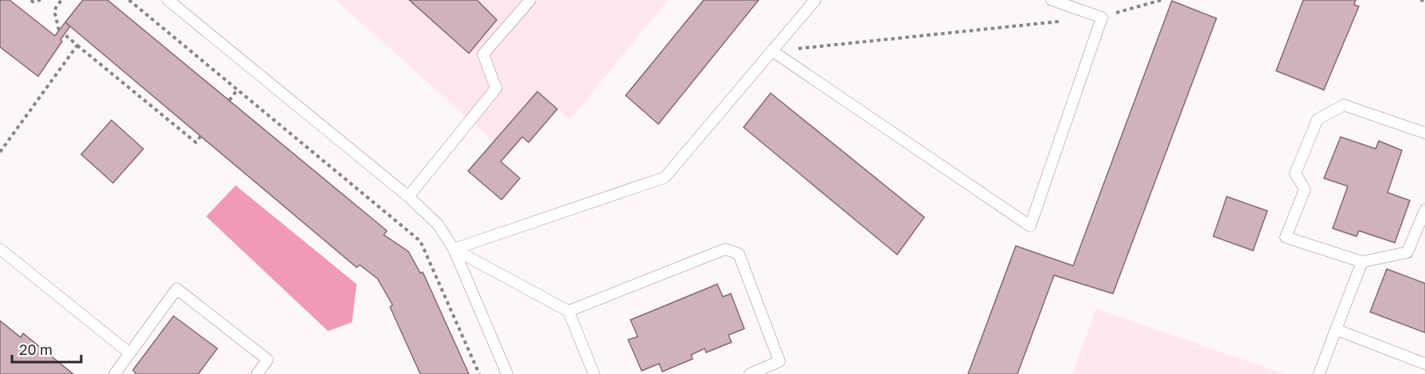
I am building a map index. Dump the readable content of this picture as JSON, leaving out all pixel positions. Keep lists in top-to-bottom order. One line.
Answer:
{"scale_bar":"20 m"}
